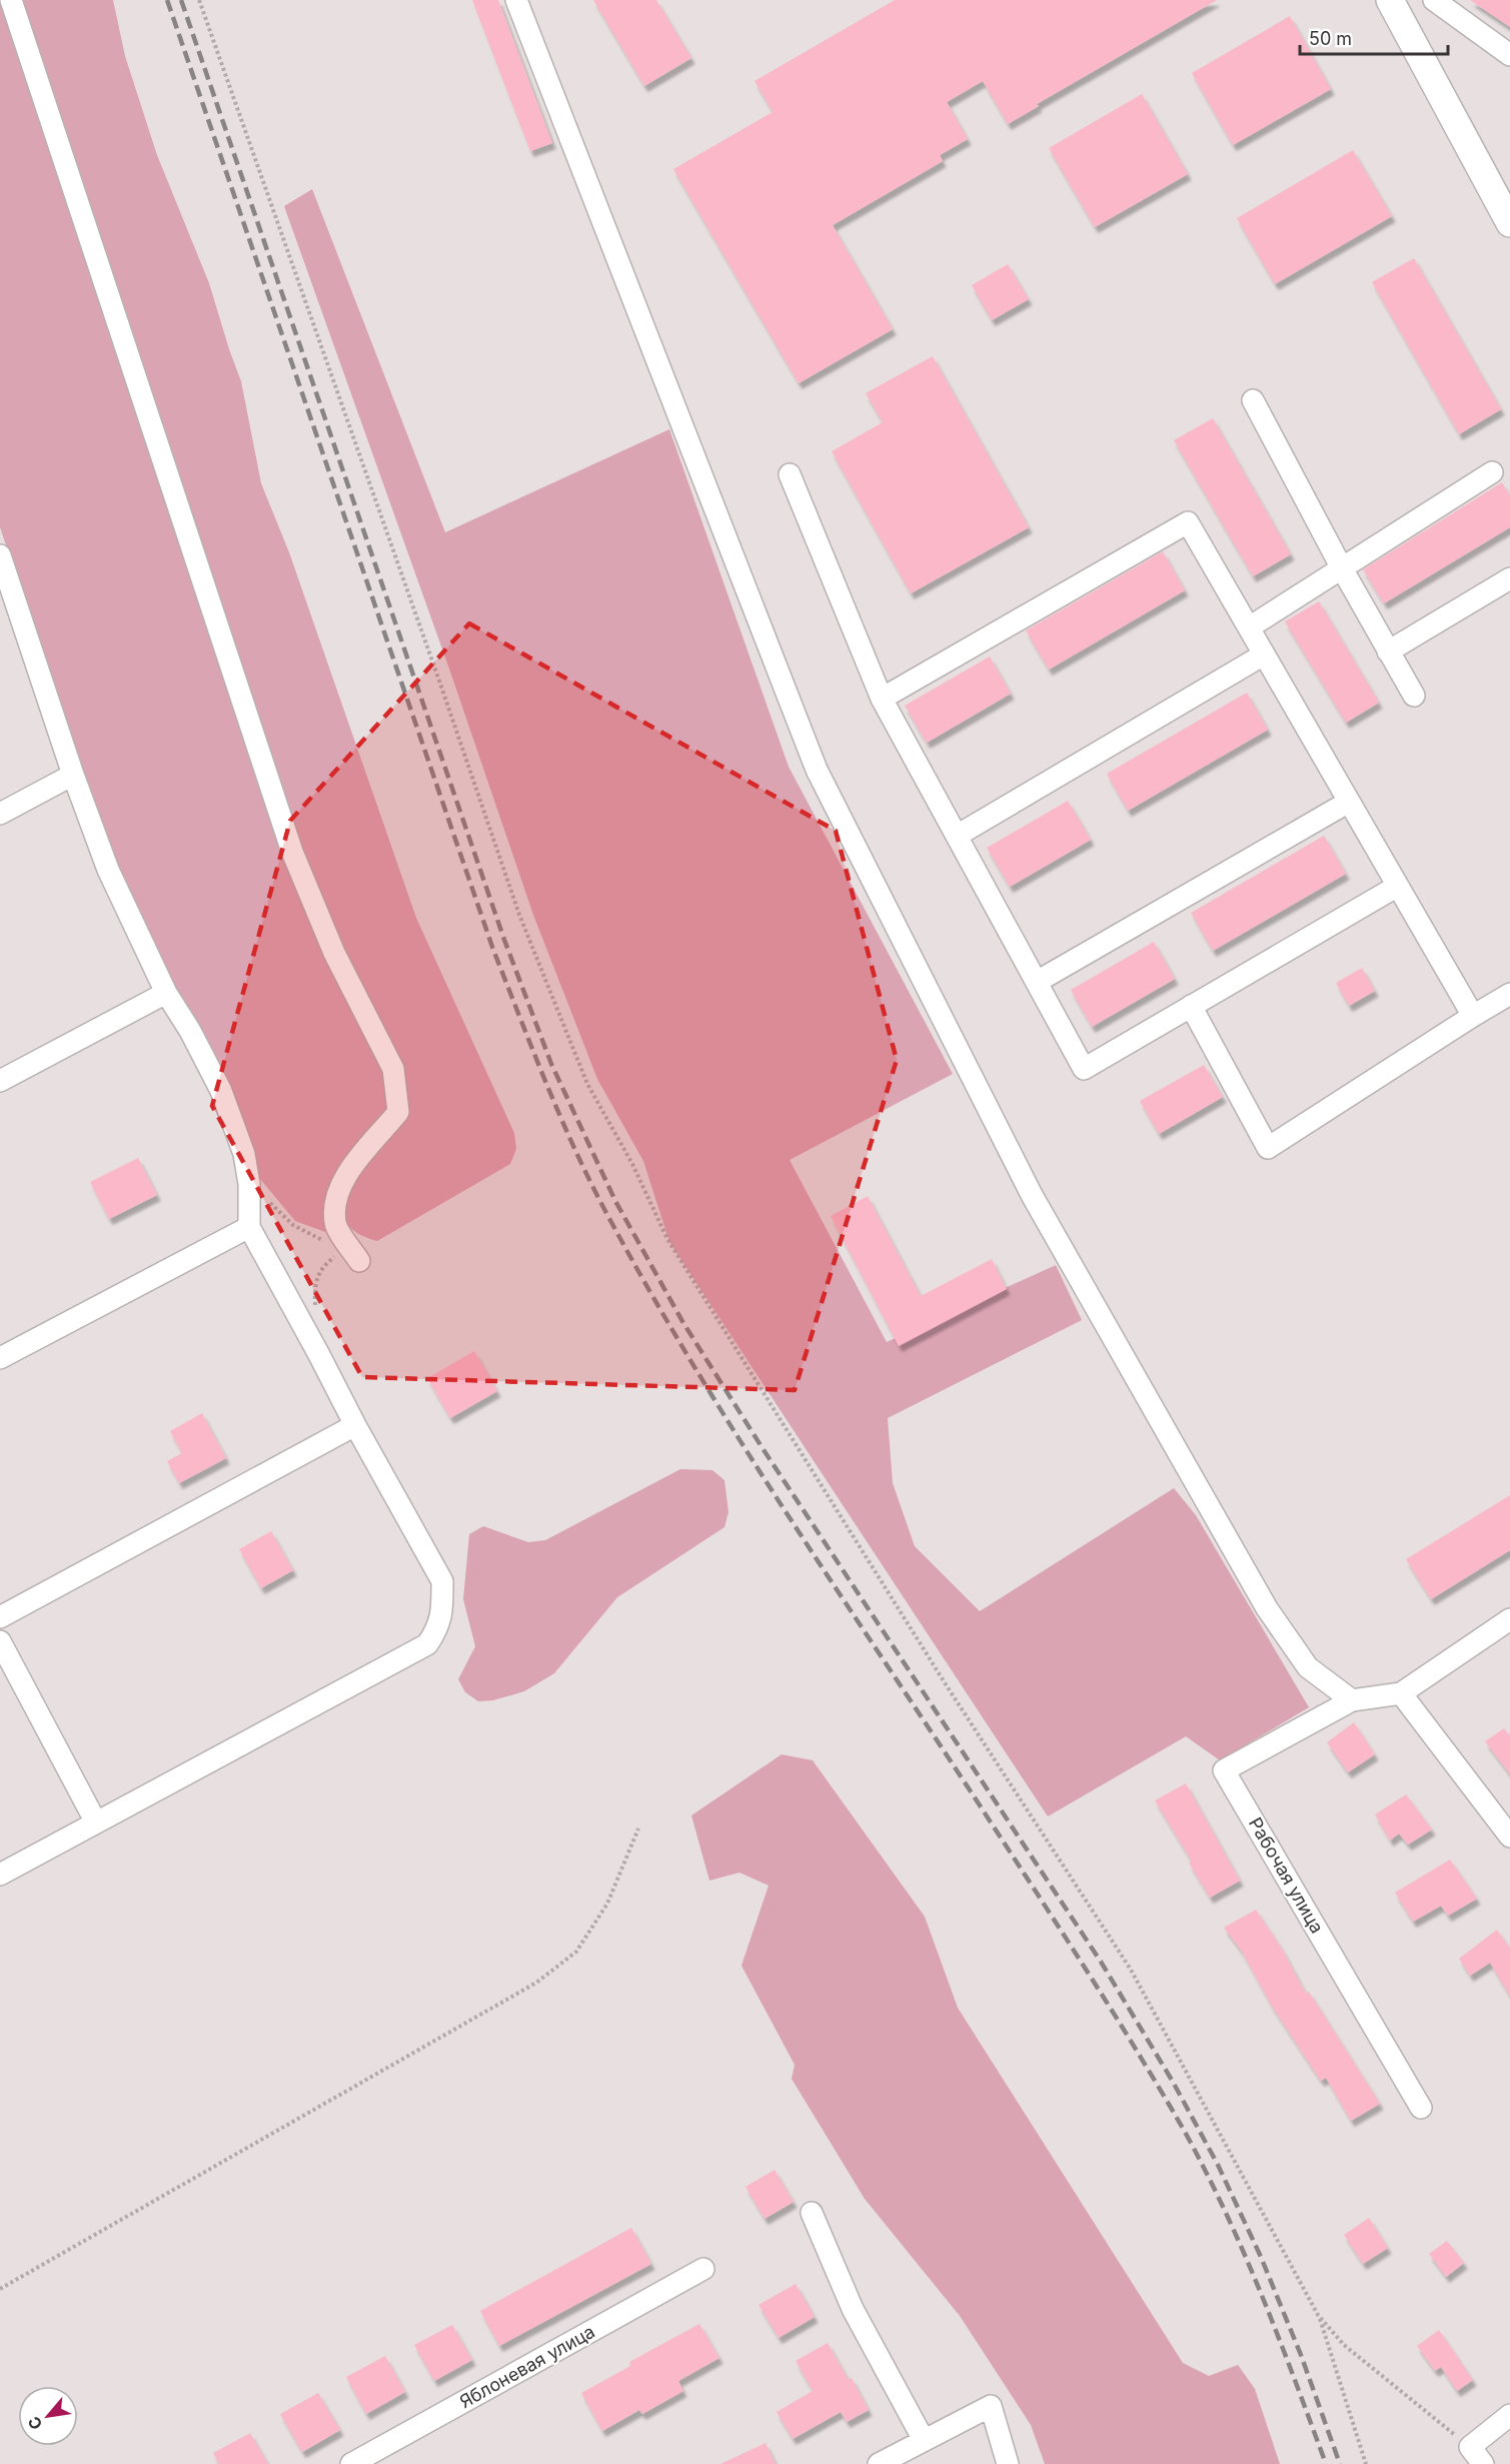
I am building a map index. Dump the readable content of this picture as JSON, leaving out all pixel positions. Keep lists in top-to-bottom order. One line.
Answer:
{"streets":{"street":["Рабочая улица","Яблоневая улица"]},"scale_bar":"50 m","north":"bottom left"}
